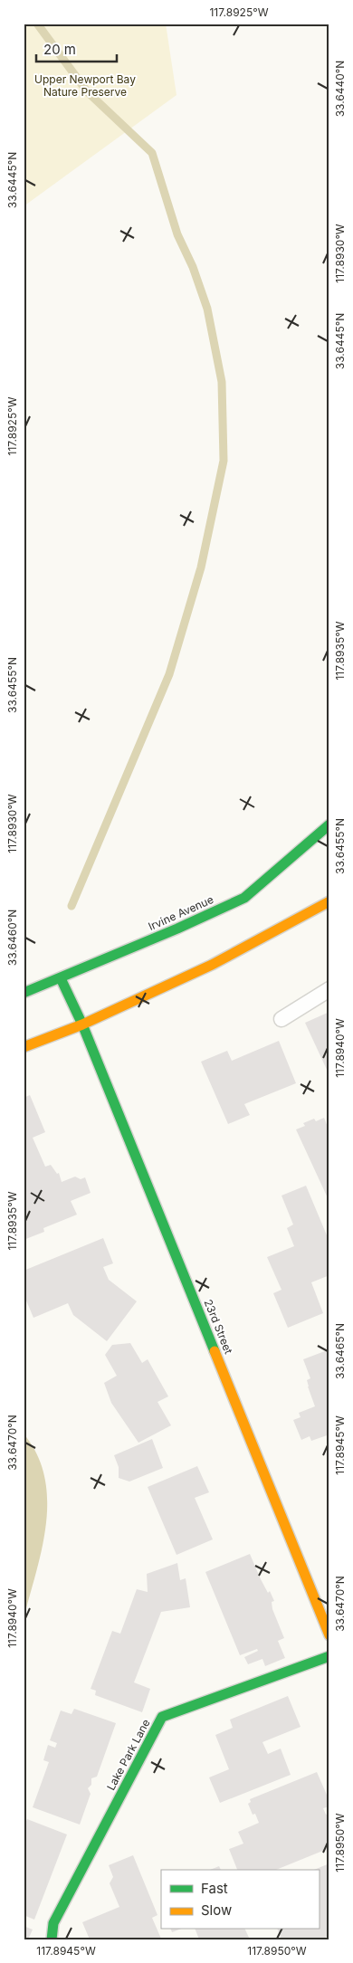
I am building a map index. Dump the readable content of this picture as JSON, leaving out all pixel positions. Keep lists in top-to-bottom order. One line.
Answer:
{"streets":{"street":["Irvine Avenue","23rd Street","Lake Park Lane"]},"crossings":[["Irvine Avenue","23rd Street"]],"parks":["Upper Newport Bay Nature Preserve"],"legend":["Fast","Slow"],"scale_bar":"20 m","coordinates":["117.8925°W","33.6440°N","33.6445°N","117.8930°W","117.8935°W","33.6455°N","33.6460°N","117.8940°W","33.6465°N","33.6470°N","117.8945°W","117.8950°W"]}
